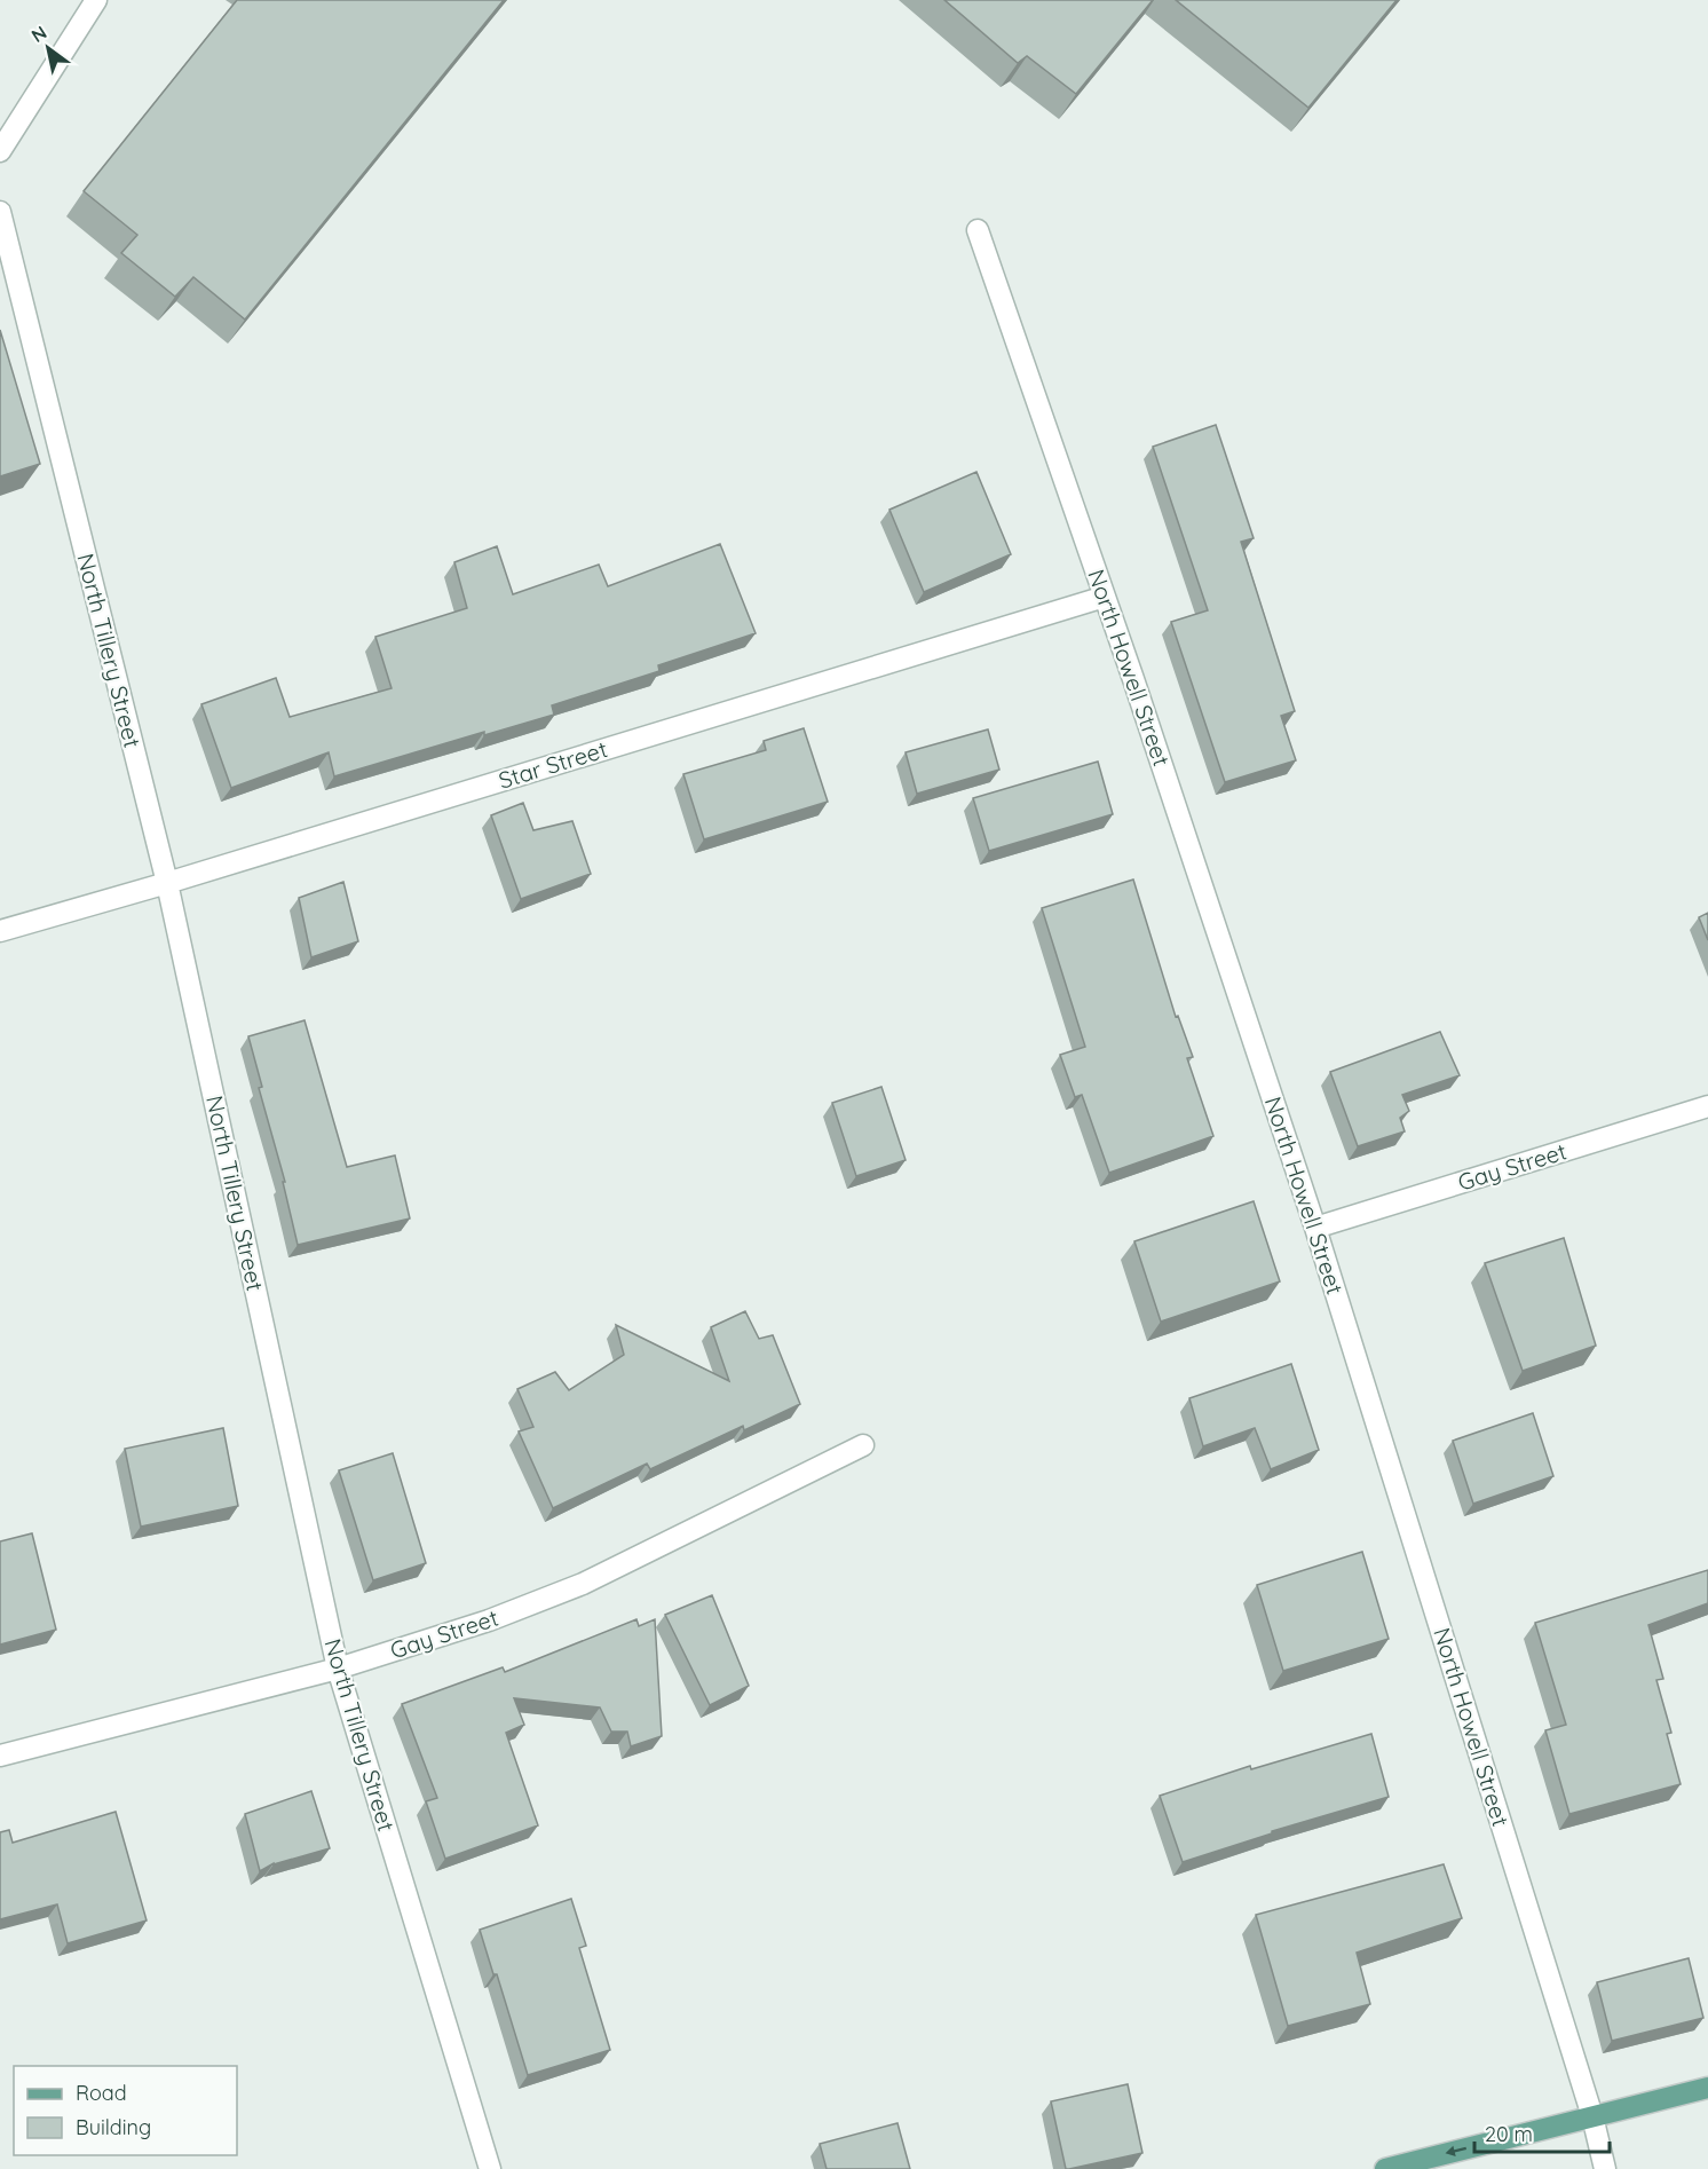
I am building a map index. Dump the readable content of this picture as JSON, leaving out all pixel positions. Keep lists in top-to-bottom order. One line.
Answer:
{"streets":{"street":["North Tillery Street","North Howell Street","Star Street","Gay Street"]},"crossings":[["North Tillery Street","Star Street"],["North Tillery Street","Gay Street"],["North Howell Street","Star Street"],["North Howell Street","Gay Street"]],"legend":["Road","Building"],"scale_bar":"20 m","north":"top left"}
